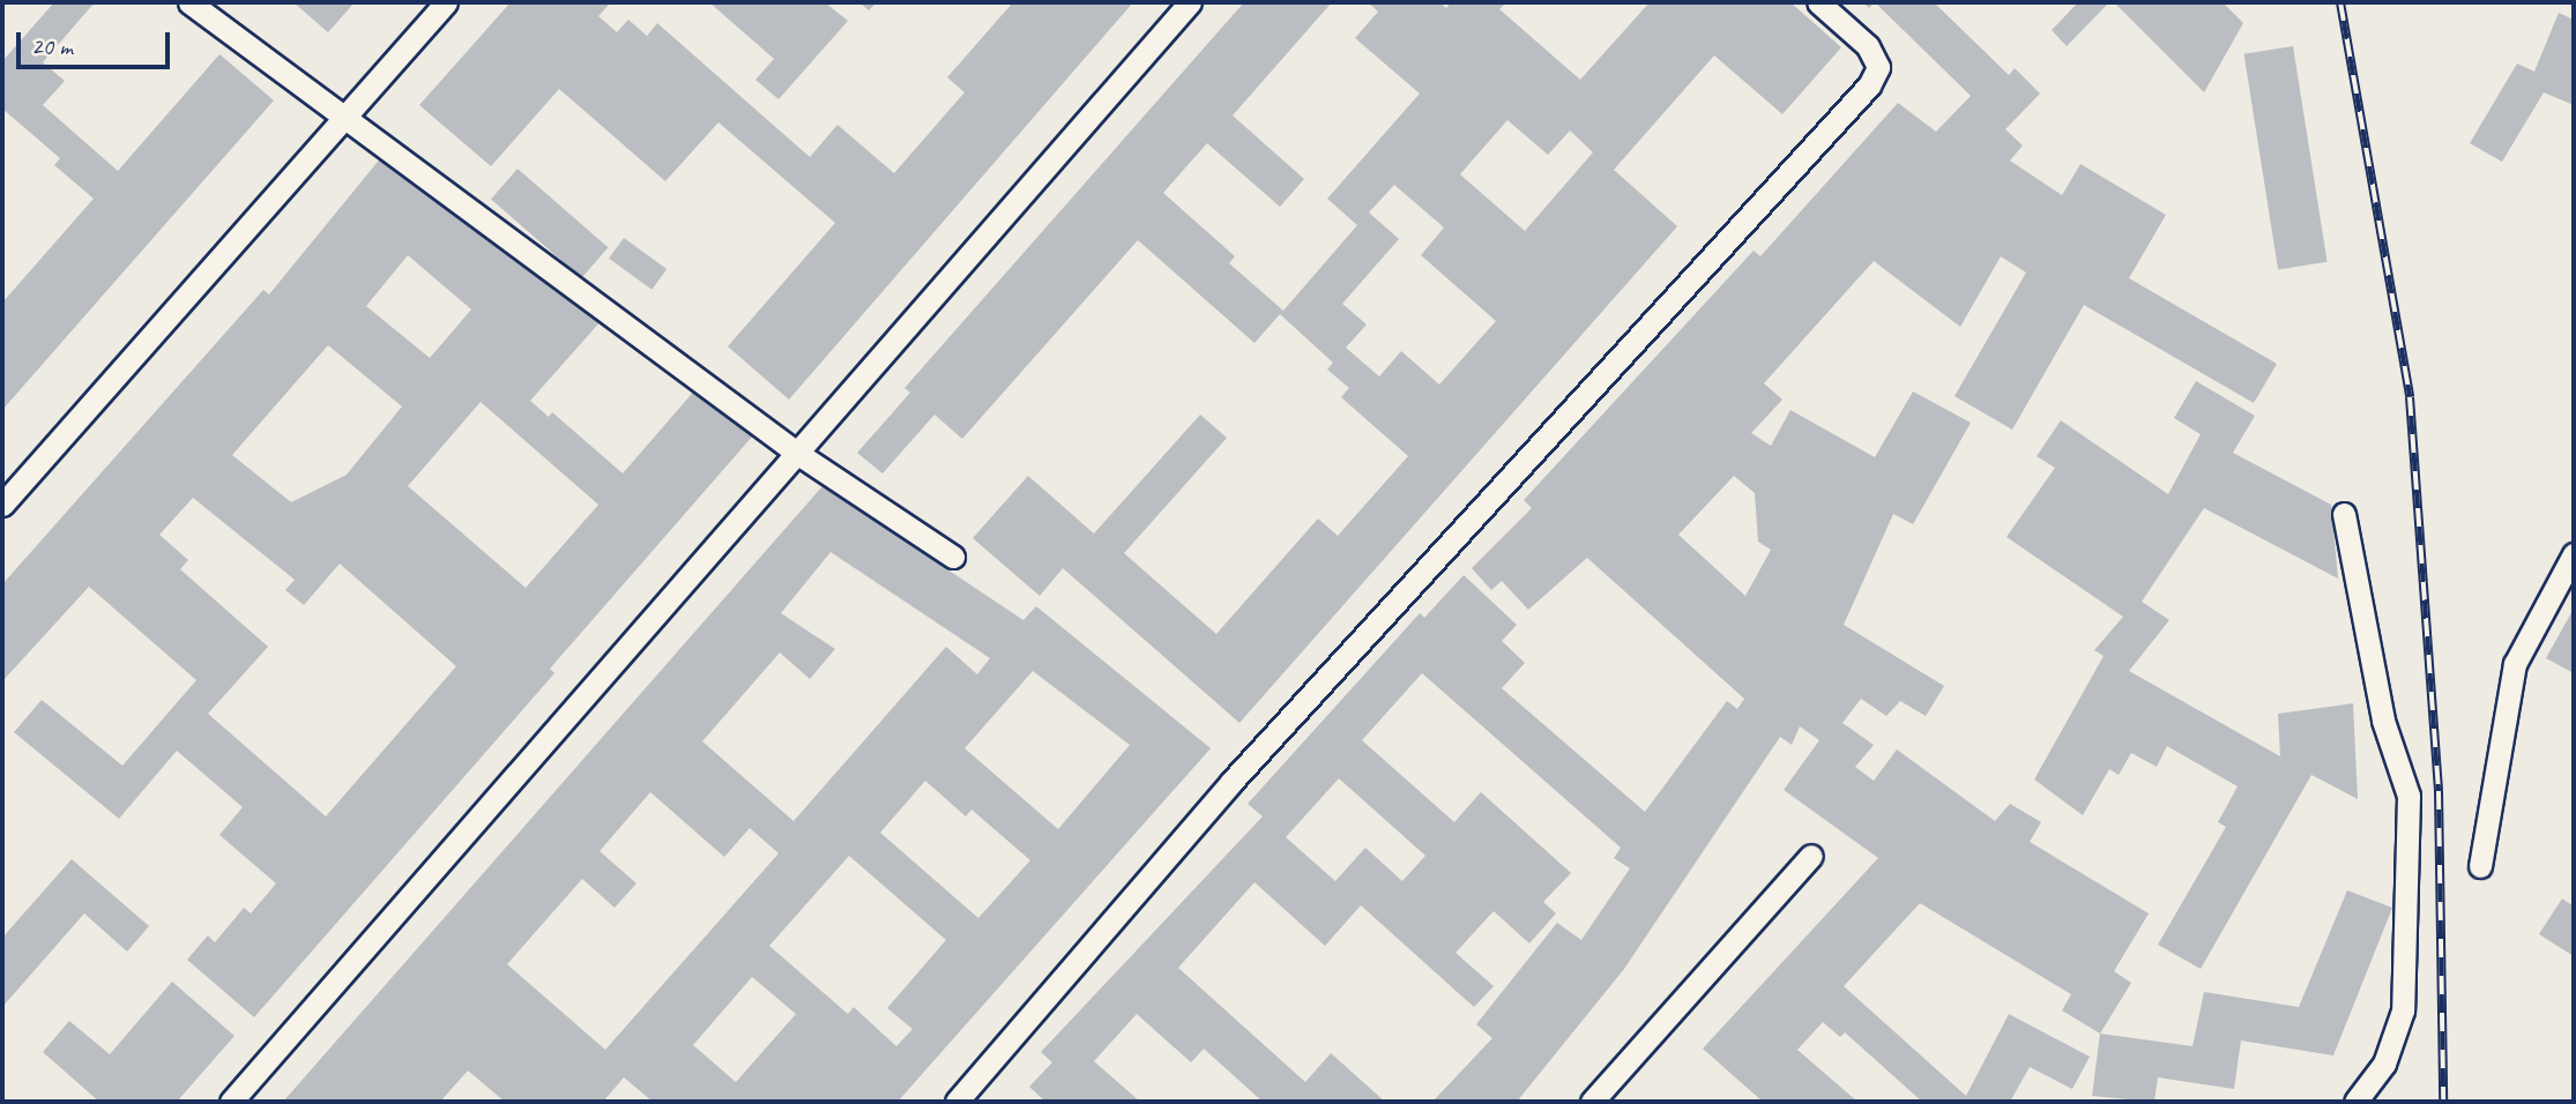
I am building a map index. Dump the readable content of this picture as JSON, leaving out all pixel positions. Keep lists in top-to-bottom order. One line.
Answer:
{"scale_bar":"20 m"}
